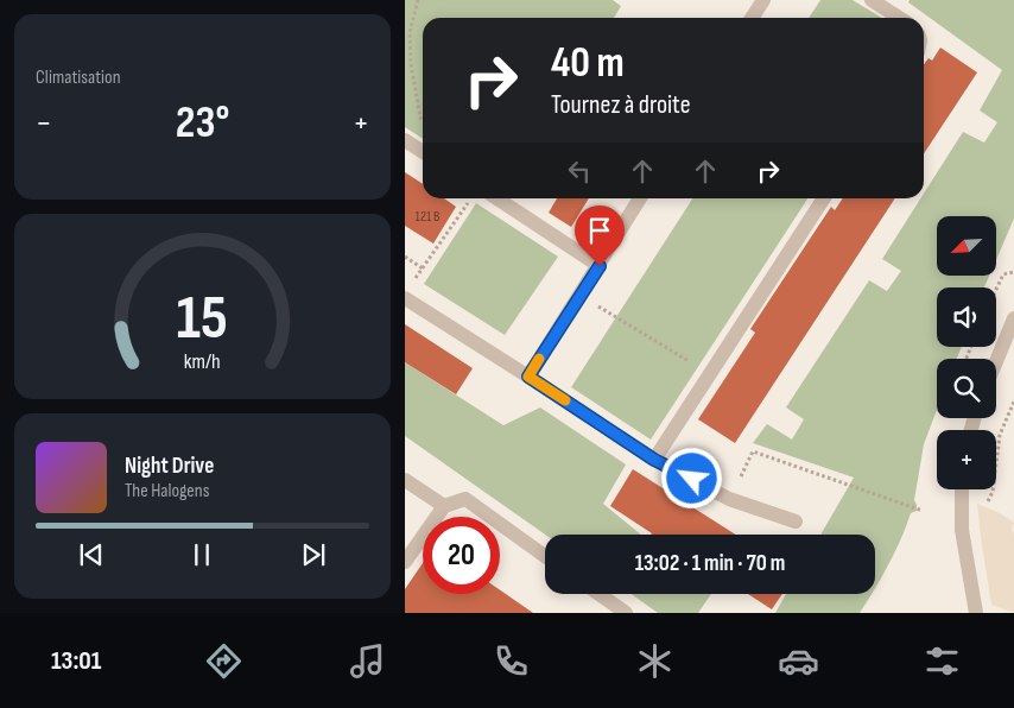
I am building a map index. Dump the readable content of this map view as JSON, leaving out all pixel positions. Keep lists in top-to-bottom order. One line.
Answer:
{"house_numbers":["121 B"],"north":"bottom left","page":{"tile":"Climatisation","turn":["40 m","Tournez à droite"],"heat":["−","23°","+"],"map_buttons":"+","song":["Night Drive","The Halogens"],"limit":"20","trip":"13:02 · 1 min · 70 m","tabs":"13:01","gauge":["15","km/h"]}}
